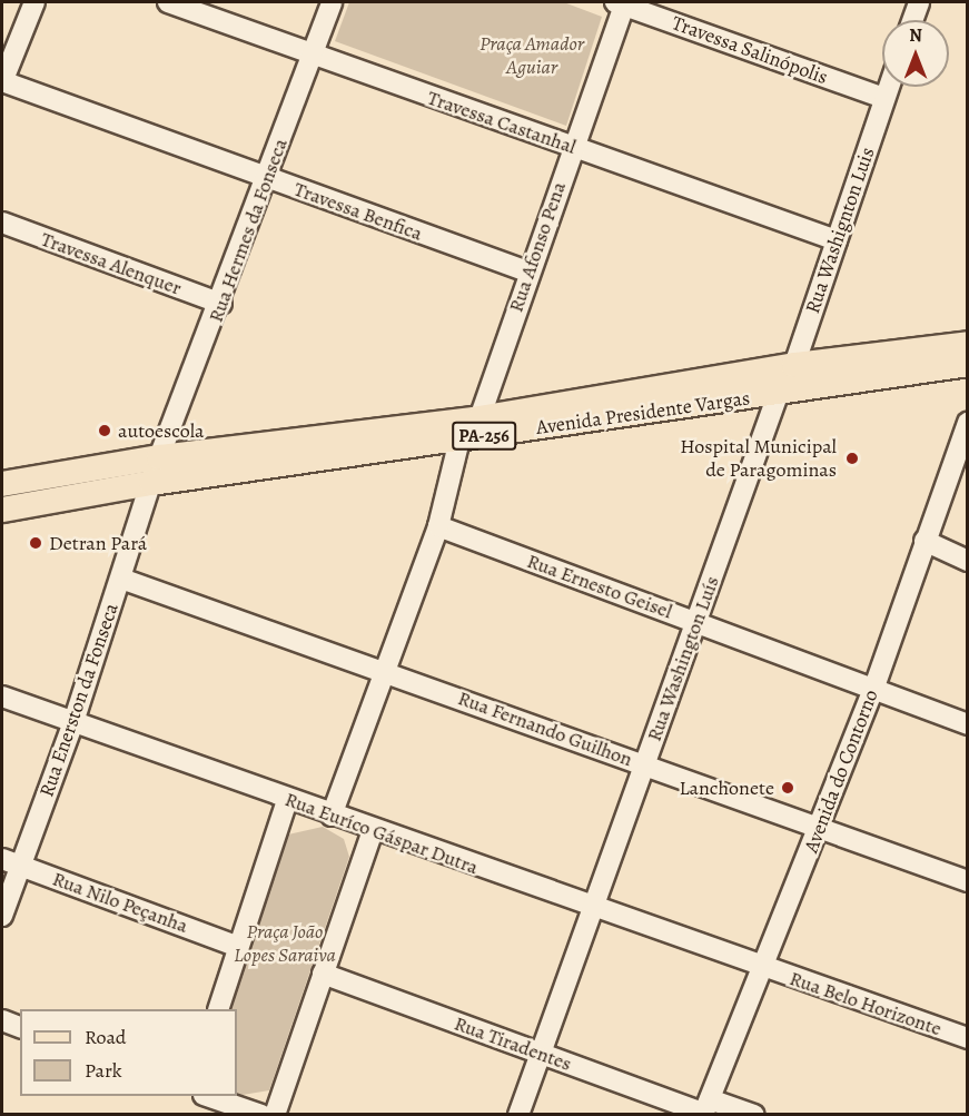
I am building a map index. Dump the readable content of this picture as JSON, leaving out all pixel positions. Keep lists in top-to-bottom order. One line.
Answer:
{"streets":{"main road":["Avenida Presidente Vargas","PA-256"],"street":["Travessa Salinópolis","Travessa Castanhal","Travessa Benfica","Rua Hermes da Fonseca","Rua Washignton Luis","Rua Afonso Pena","Travessa Alenquer","Rua Ernesto Geisel","Rua Washington Luís","Rua Enerston da Fonseca","Rua Fernando Guilhon","Avenida do Contorno","Rua Euríco Gáspar Dutra","Rua Nilo Peçanha","Rua Belo Horizonte","Rua Tiradentes"]},"crossings":[["Travessa Salinópolis","Rua Washignton Luis"],["Travessa Salinópolis","Rua Afonso Pena"],["Travessa Castanhal","Rua Hermes da Fonseca"],["Travessa Castanhal","Rua Washignton Luis"],["Travessa Castanhal","Rua Afonso Pena"],["Travessa Benfica","Rua Hermes da Fonseca"],["Travessa Benfica","Rua Afonso Pena"],["Rua Hermes da Fonseca","Travessa Alenquer"],["Rua Hermes da Fonseca","Avenida Presidente Vargas"],["Rua Hermes da Fonseca","Rua Enerston da Fonseca"],["Rua Washignton Luis","Avenida Presidente Vargas"],["Rua Washignton Luis","Rua Washington Luís"],["Rua Afonso Pena","Avenida Presidente Vargas"],["Avenida Presidente Vargas","Rua Washington Luís"],["Avenida Presidente Vargas","Rua Enerston da Fonseca"],["Rua Ernesto Geisel","Rua Washington Luís"],["Rua Ernesto Geisel","Avenida do Contorno"],["Rua Washington Luís","Rua Fernando Guilhon"],["Rua Washington Luís","Rua Euríco Gáspar Dutra"],["Rua Washington Luís","Rua Tiradentes"],["Rua Enerston da Fonseca","Rua Fernando Guilhon"],["Rua Enerston da Fonseca","Rua Euríco Gáspar Dutra"],["Rua Enerston da Fonseca","Rua Nilo Peçanha"],["Rua Fernando Guilhon","Avenida do Contorno"],["Avenida do Contorno","Rua Euríco Gáspar Dutra"],["Avenida do Contorno","Rua Belo Horizonte"],["Avenida do Contorno","Rua Tiradentes"],["Rua Euríco Gáspar Dutra","Rua Belo Horizonte"]],"parks":["Praça Amador Aguiar","Praça João Lopes Saraiva"],"places":["autoescola","Hospital Municipal de Paragominas","Detran Pará","Lanchonete"],"legend":["Road","Park"],"north":"top"}
